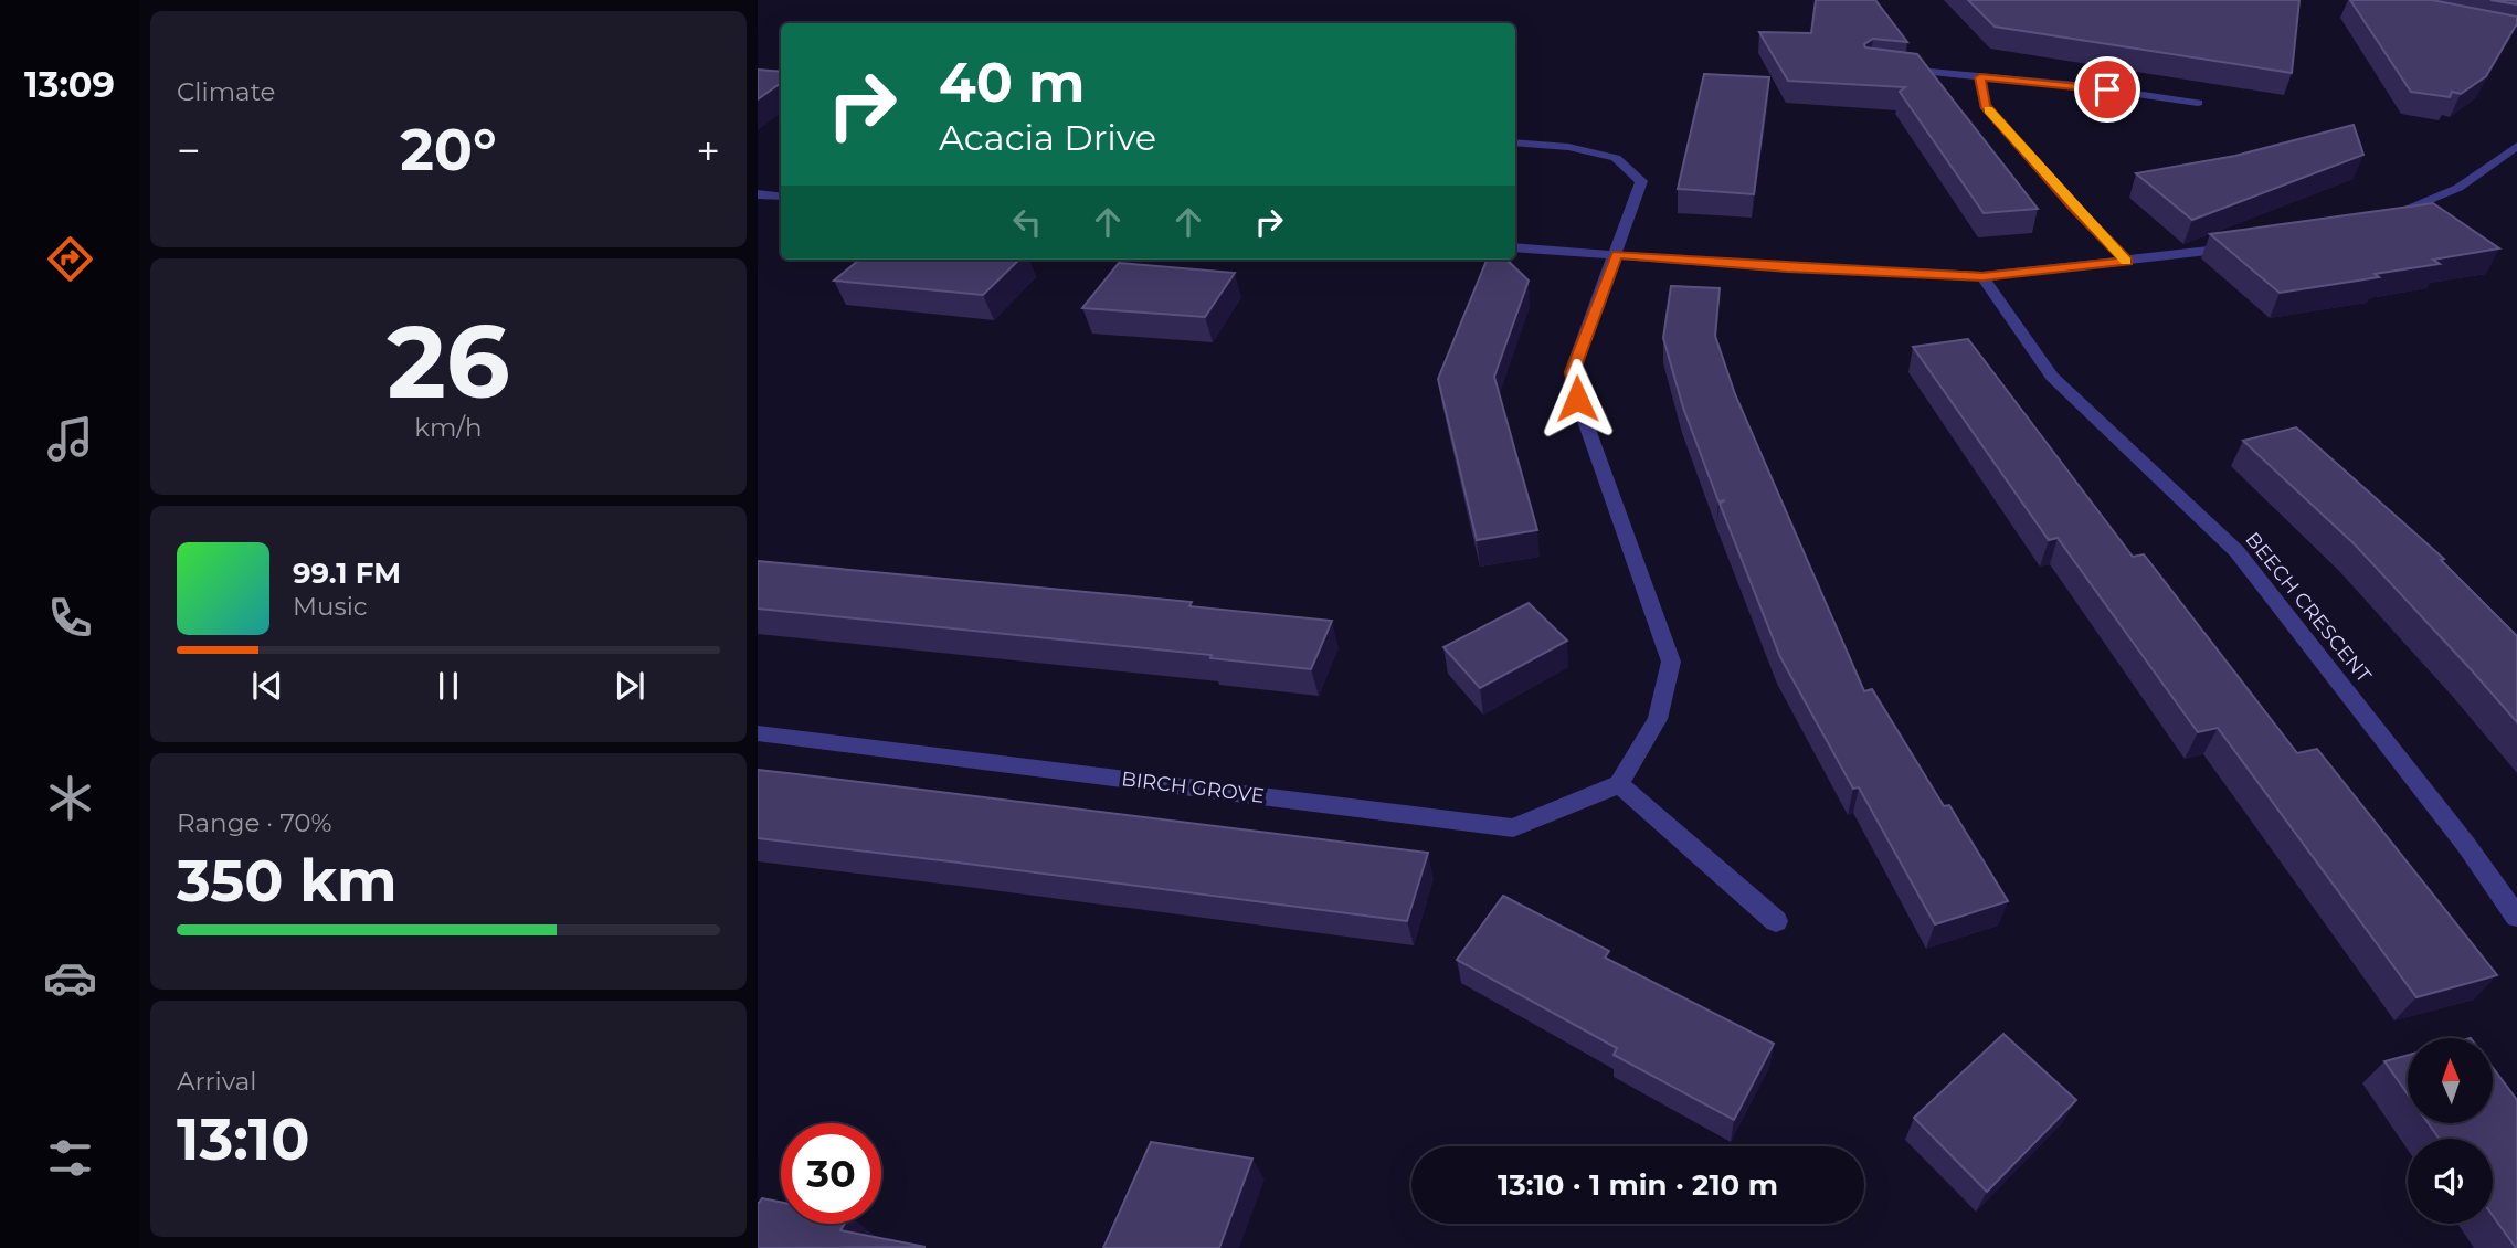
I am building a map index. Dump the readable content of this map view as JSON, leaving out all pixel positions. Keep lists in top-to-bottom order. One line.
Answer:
{"streets":{"street":["BEECH CRESCENT","BIRCH GROVE"]},"north":"top","page":{"tabs":"13:09","tile":["Climate",["26","km/h"],["Range · 70%","350 km"],["Arrival","13:10"]],"turn":["40 m","Acacia Drive"],"heat":["−","20°","+"],"song":["99.1 FM","Music"],"limit":"30","trip":"13:10 · 1 min · 210 m"}}
